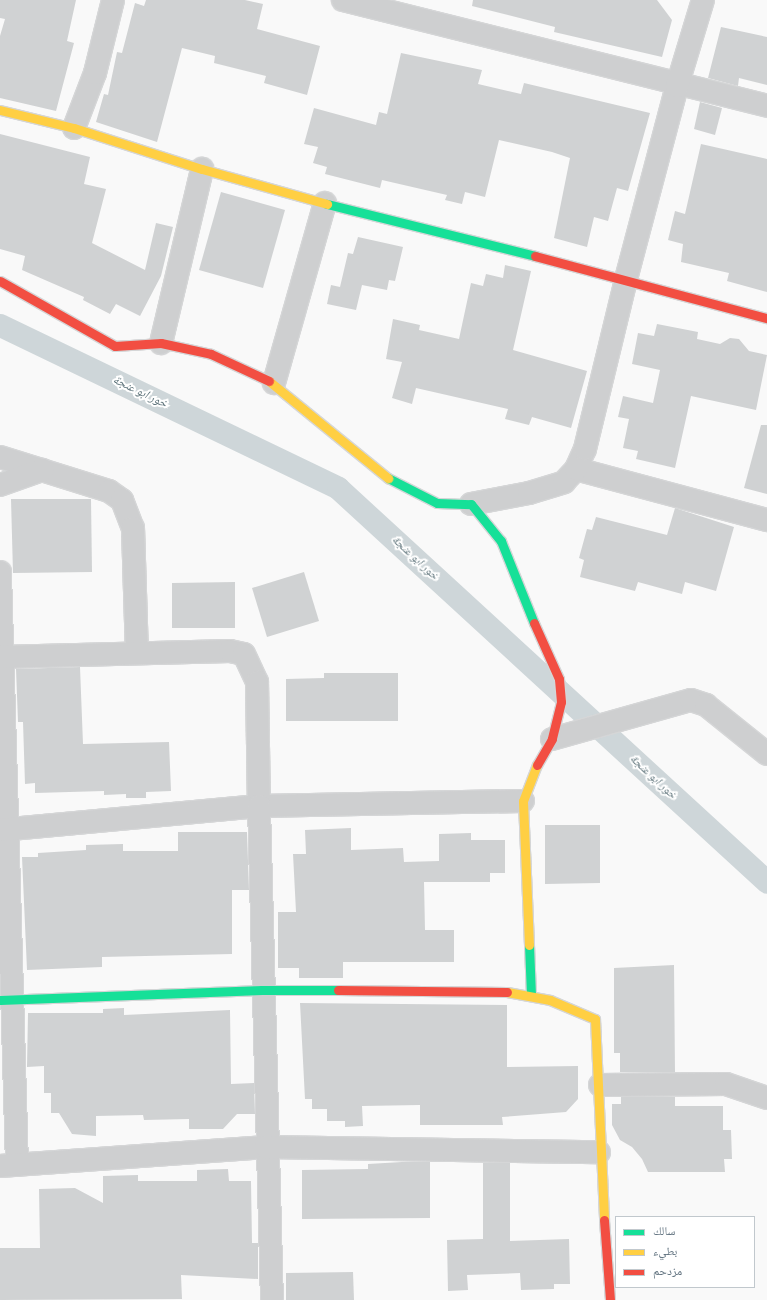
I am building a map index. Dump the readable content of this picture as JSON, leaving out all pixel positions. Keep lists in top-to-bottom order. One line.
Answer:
{"water":["خور ابو عنجة"],"legend":["سالك","بطيء","مزدحم"]}
